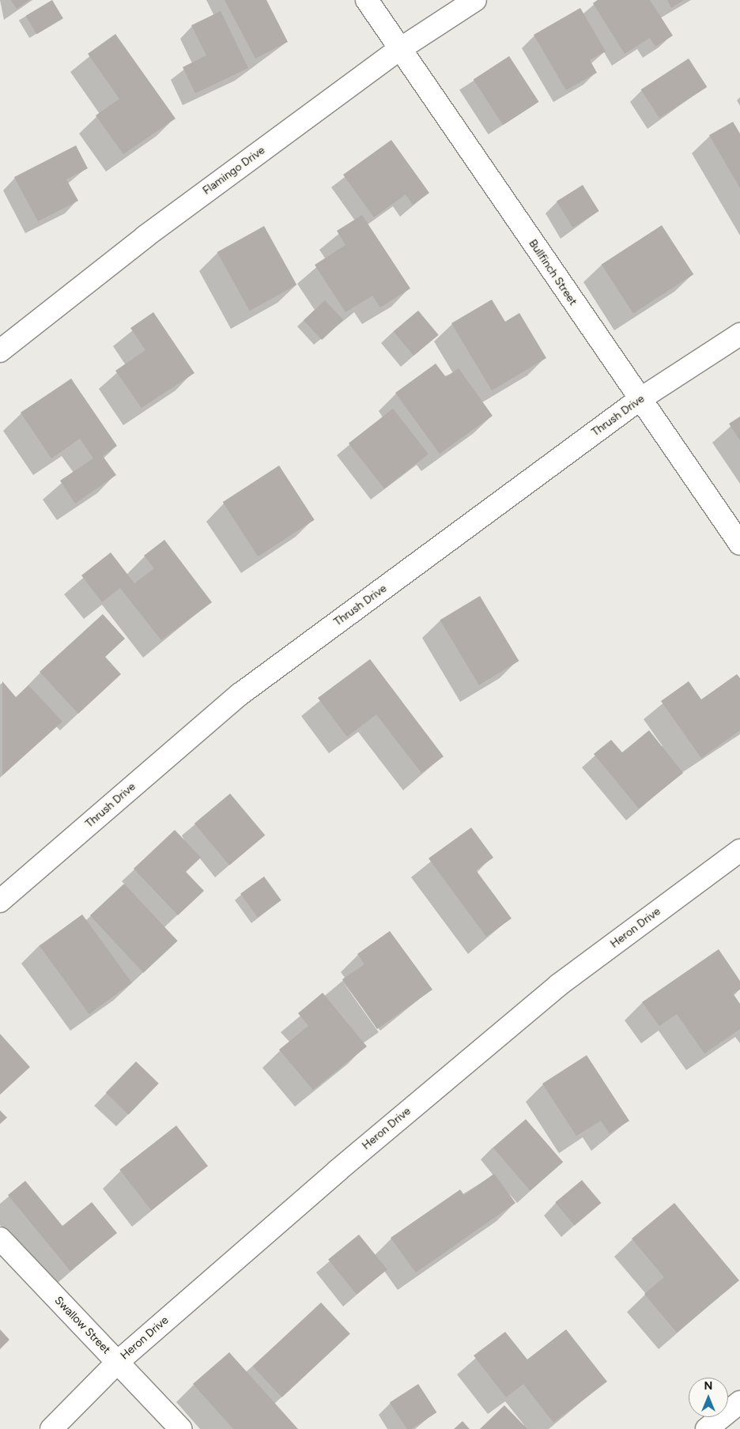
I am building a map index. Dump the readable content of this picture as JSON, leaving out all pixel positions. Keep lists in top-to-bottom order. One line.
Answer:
{"streets":{"street":["Flamingo Drive","Bullfinch Street","Thrush Drive","Heron Drive","Swallow Street"]},"crossings":[["Flamingo Drive","Bullfinch Street"],["Bullfinch Street","Thrush Drive"],["Heron Drive","Swallow Street"]],"north":"top"}
